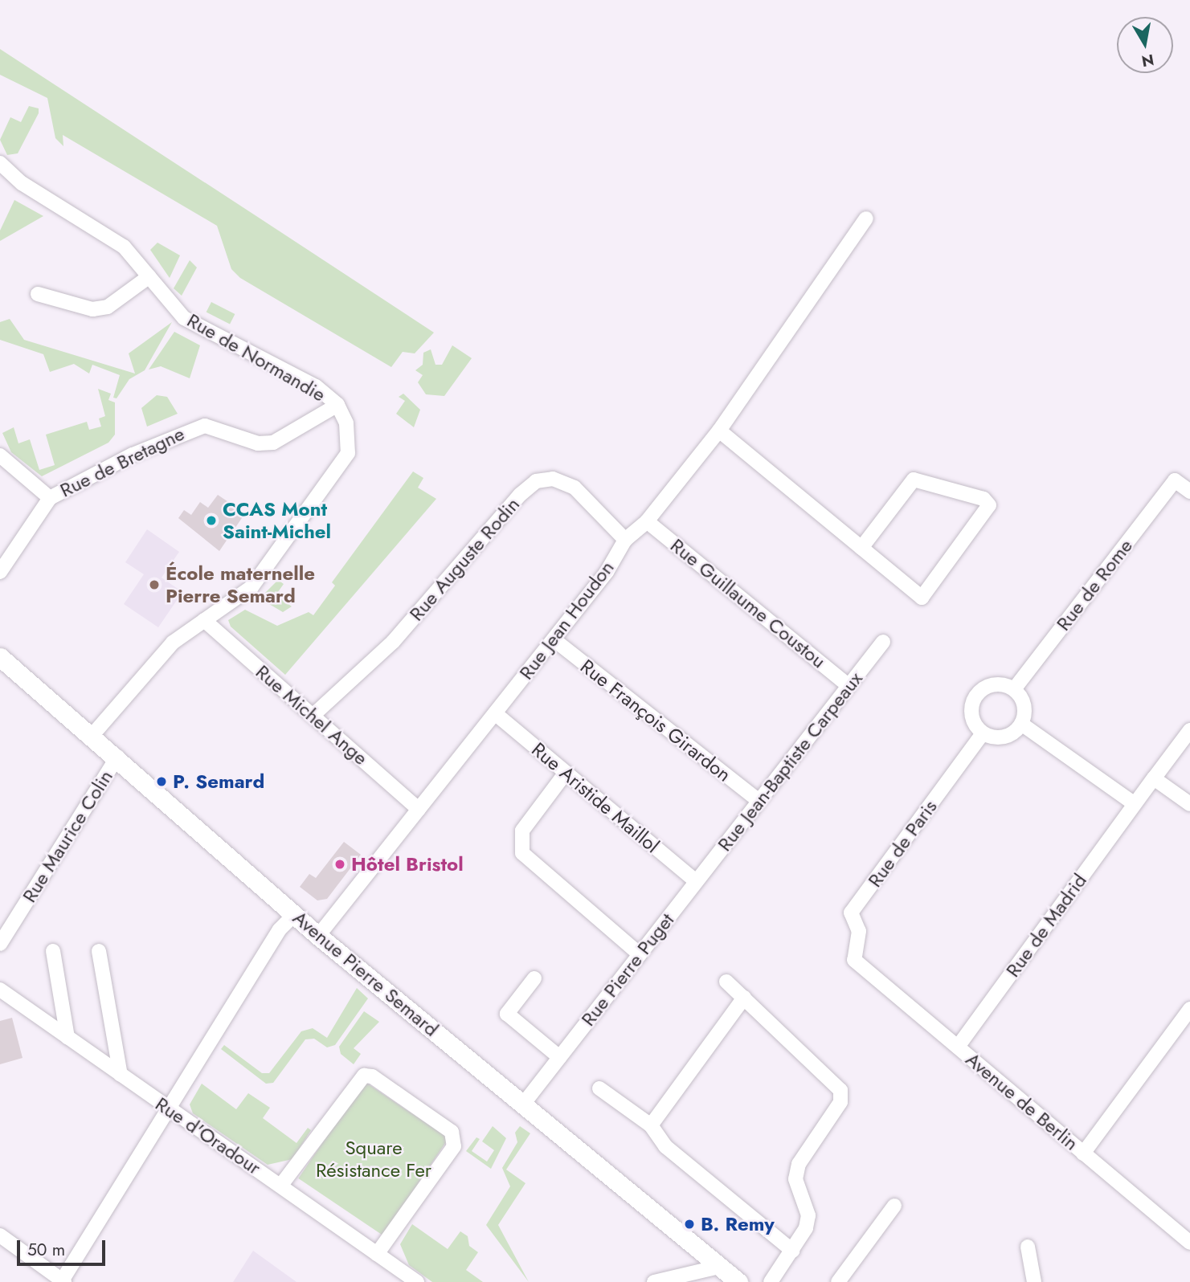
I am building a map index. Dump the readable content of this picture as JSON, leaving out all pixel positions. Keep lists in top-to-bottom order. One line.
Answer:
{"streets":{"main road":["Avenue Pierre Semard"],"street":["Rue de Normandie","Rue de Bretagne","Rue Auguste Rodin","Rue de Rome","Rue Guillaume Coustou","Rue Jean Houdon","Rue Michel Ange","Rue François Girardon","Rue Jean-Baptiste Carpeaux","Rue Aristide Maillol","Rue Maurice Colin","Rue de Paris","Rue de Madrid","Rue Pierre Puget","Avenue de Berlin","Rue d'Oradour"]},"crossings":[["Rue de Normandie","Rue de Bretagne"],["Rue de Normandie","Rue Michel Ange"],["Rue de Normandie","Avenue Pierre Semard"],["Rue Auguste Rodin","Rue Jean Houdon"],["Rue Auguste Rodin","Rue Michel Ange"],["Rue de Rome","Rue de Paris"],["Rue Guillaume Coustou","Rue Jean Houdon"],["Rue Guillaume Coustou","Rue Jean-Baptiste Carpeaux"],["Rue Jean Houdon","Rue Michel Ange"],["Rue Jean Houdon","Rue François Girardon"],["Rue Jean Houdon","Rue Aristide Maillol"],["Rue Jean Houdon","Avenue Pierre Semard"],["Rue François Girardon","Rue Jean-Baptiste Carpeaux"],["Rue Jean-Baptiste Carpeaux","Rue Aristide Maillol"],["Rue Jean-Baptiste Carpeaux","Rue Pierre Puget"],["Rue Aristide Maillol","Rue Pierre Puget"],["Rue Maurice Colin","Avenue Pierre Semard"],["Rue de Paris","Avenue de Berlin"],["Rue de Madrid","Avenue de Berlin"],["Rue Pierre Puget","Avenue Pierre Semard"]],"parks":["Square Résistance Fer"],"places":["CCAS Mont Saint-Michel","École maternelle Pierre Semard","P. Semard","Hôtel Bristol","B. Remy"],"scale_bar":"50 m","north":"bottom"}
